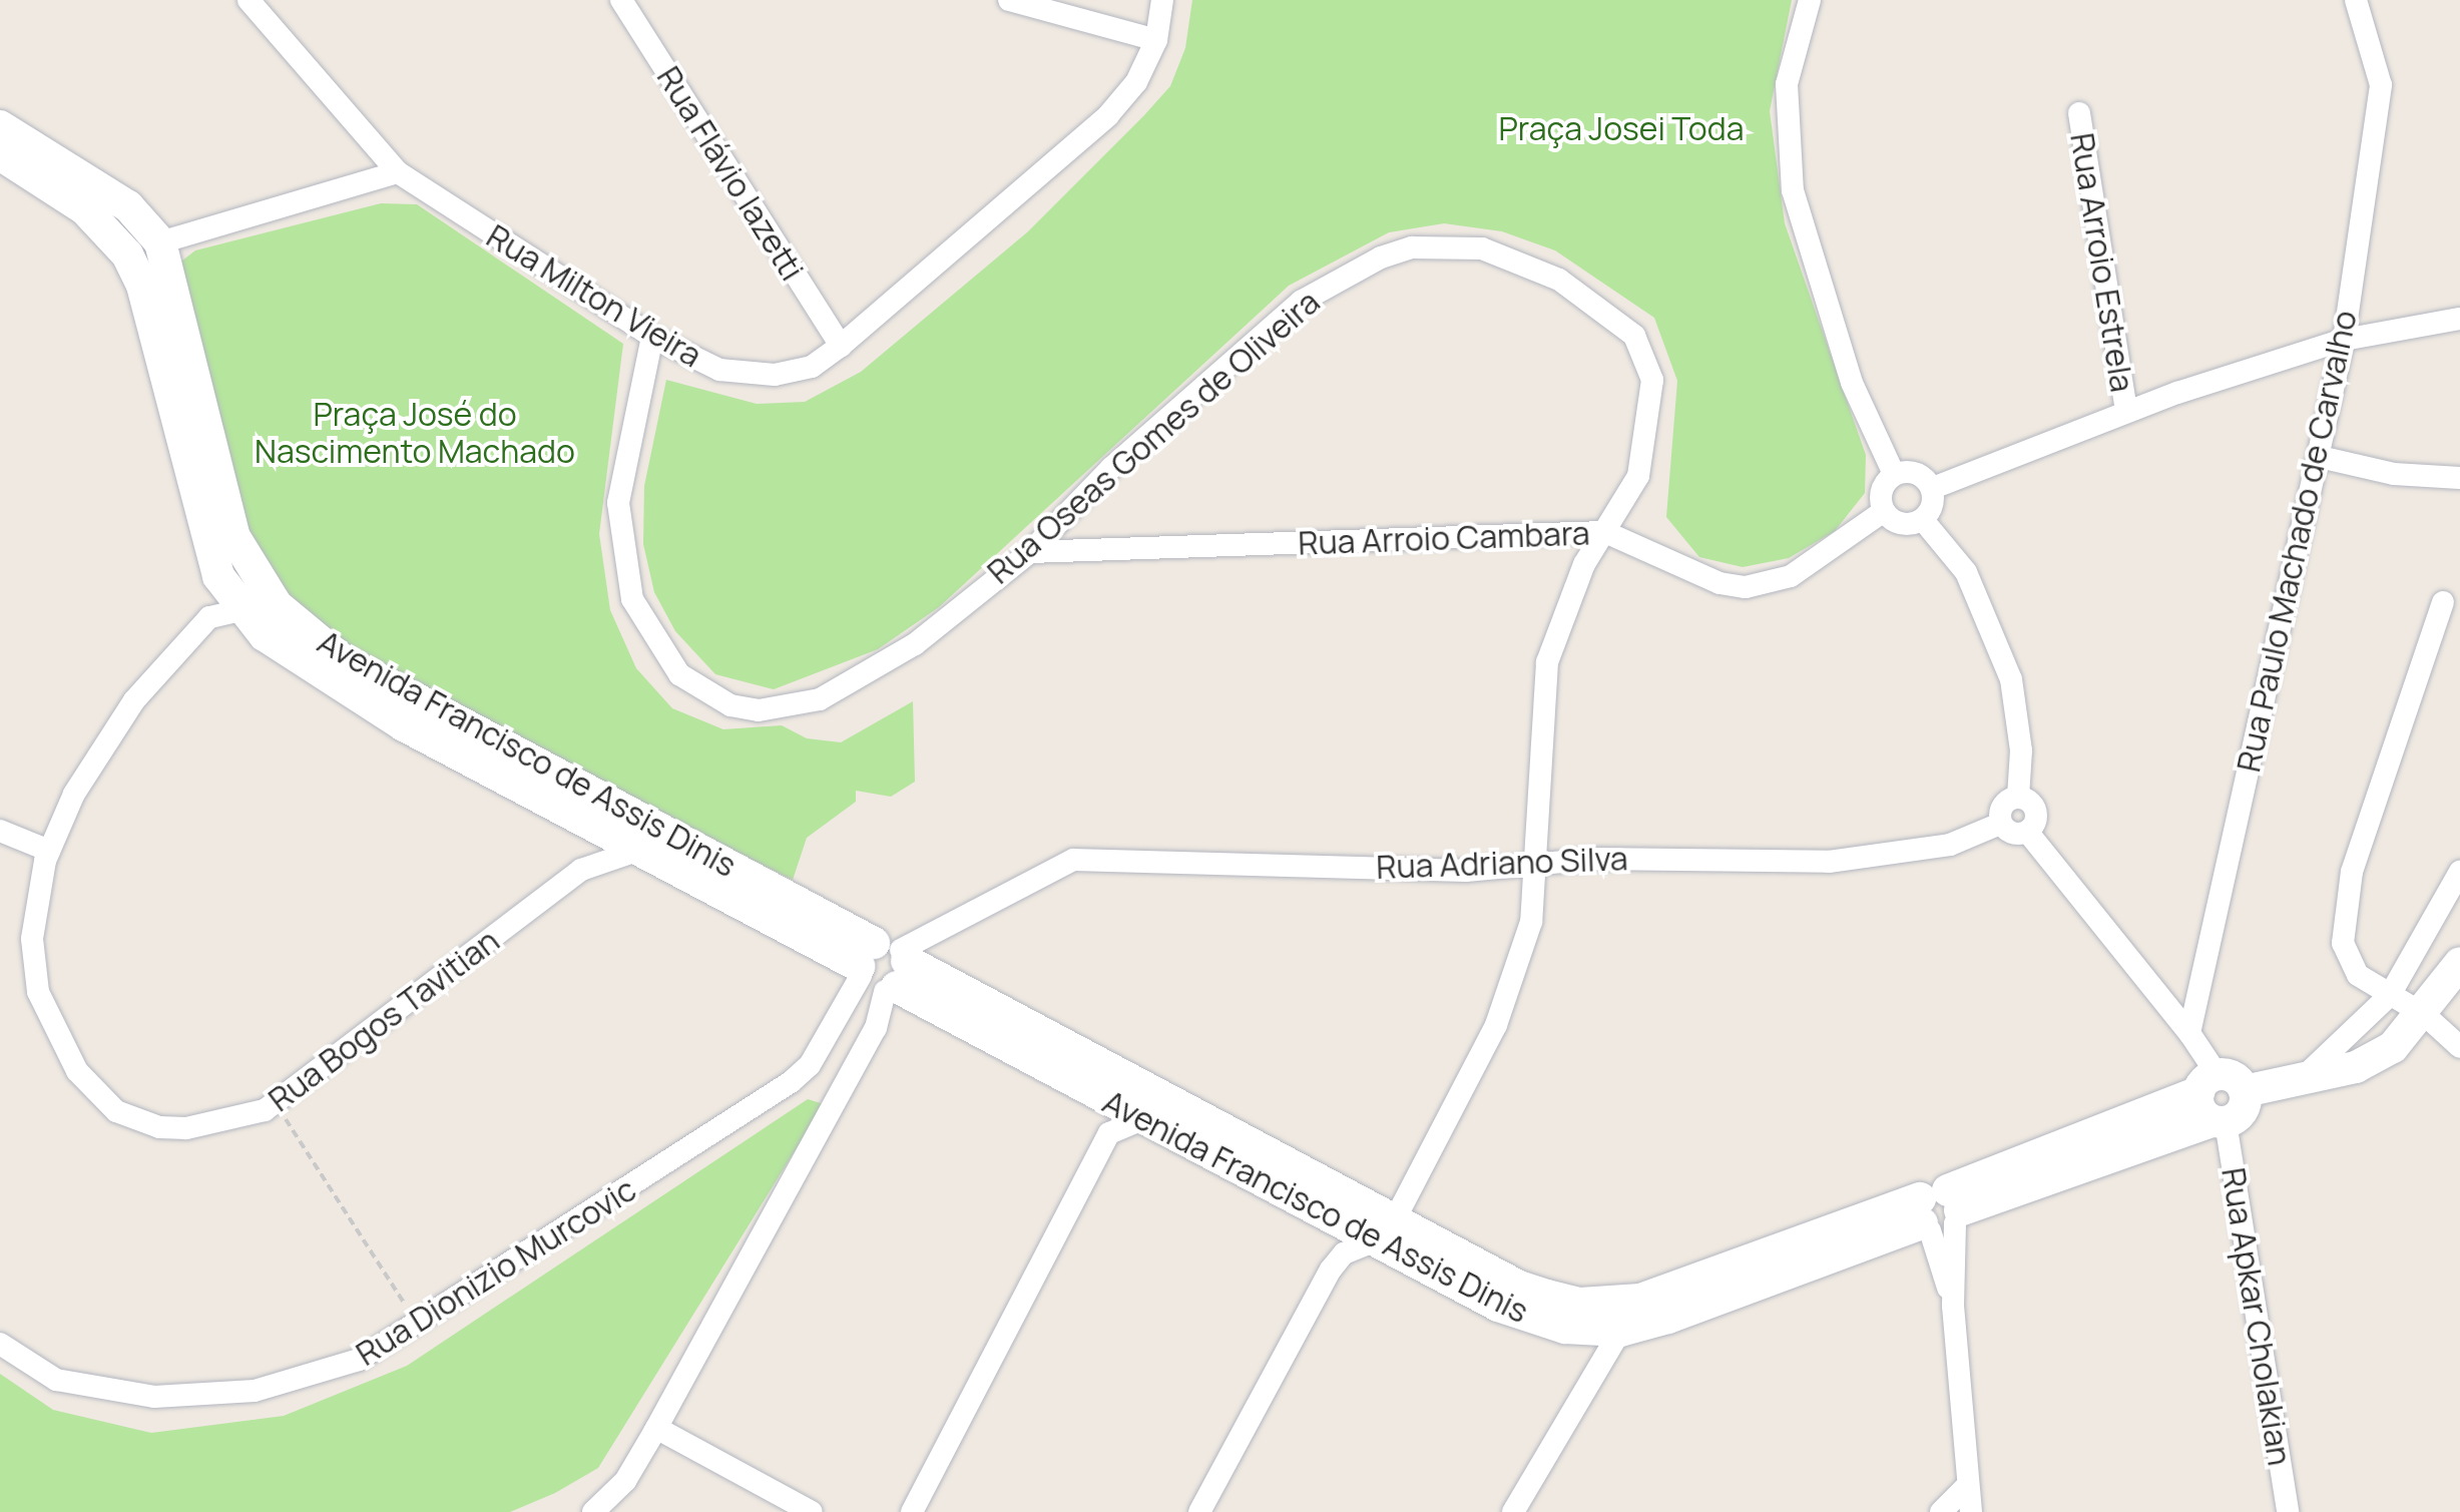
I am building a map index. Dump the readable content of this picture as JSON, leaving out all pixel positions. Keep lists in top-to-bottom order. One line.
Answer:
{"streets":{"main road":["Avenida Francisco de Assis Dinis"],"street":["Rua Flávio Iazetti","Rua Arroio Estrela","Rua Milton Vieira","Rua Oseas Gomes de Oliveira","Rua Arroio Cambara","Rua Paulo Machado de Carvalho","Rua Adriano Silva","Rua Bogos Tavitian","Rua Dionizio Murcovic","Rua Apkar Cholakian"]},"crossings":[["Rua Flávio Iazetti","Rua Milton Vieira"],["Rua Milton Vieira","Rua Oseas Gomes de Oliveira"],["Rua Oseas Gomes de Oliveira","Rua Arroio Cambara"],["Rua Oseas Gomes de Oliveira","Avenida Francisco de Assis Dinis"],["Rua Oseas Gomes de Oliveira","Rua Adriano Silva"],["Avenida Francisco de Assis Dinis","Rua Adriano Silva"],["Avenida Francisco de Assis Dinis","Rua Bogos Tavitian"],["Avenida Francisco de Assis Dinis","Rua Dionizio Murcovic"],["Avenida Francisco de Assis Dinis","Rua Apkar Cholakian"],["Rua Adriano Silva","Rua Dionizio Murcovic"]],"parks":["Praça Josei Toda","Praça José do Nascimento Machado"]}
